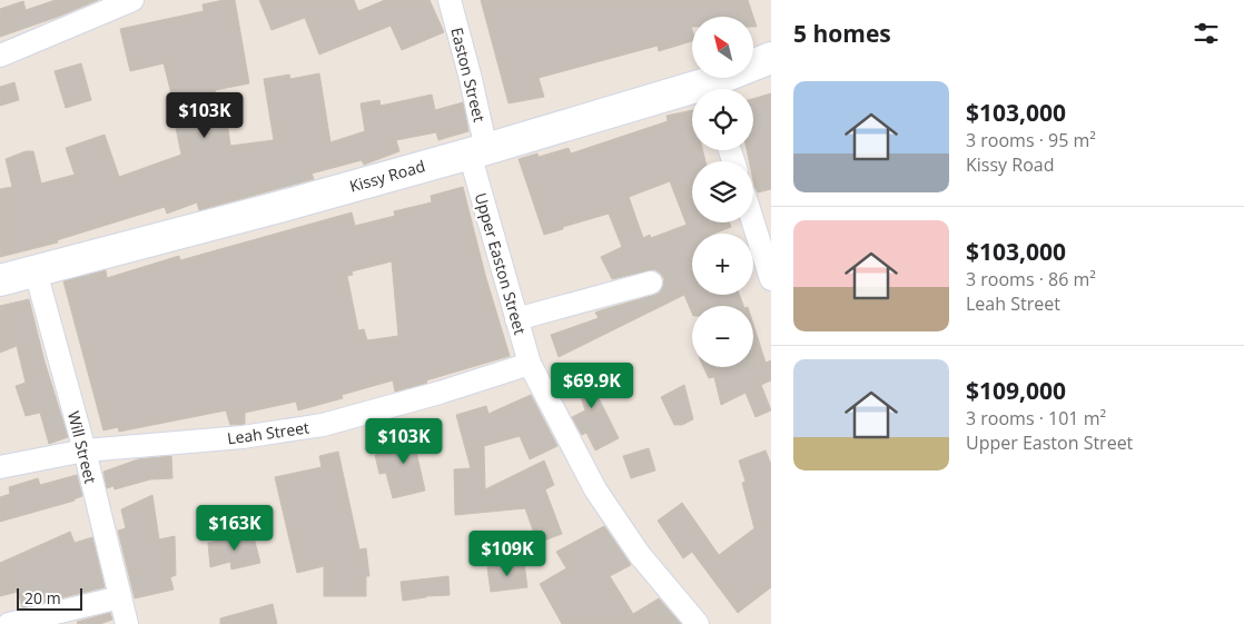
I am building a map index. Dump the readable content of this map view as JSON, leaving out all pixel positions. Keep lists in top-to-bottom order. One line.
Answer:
{"streets":{"main road":["Kissy Road"],"street":["Easton Street","Upper Easton Street","Leah Street","Will Street"]},"crossings":[["Easton Street","Kissy Road"],["Easton Street","Upper Easton Street"],["Kissy Road","Upper Easton Street"],["Kissy Road","Will Street"],["Upper Easton Street","Leah Street"],["Leah Street","Will Street"]],"scale_bar":"20 m","north":"top left","page":{"heading":"5 homes","map_buttons":["+","−"],"list":[{"name":"$103,000","note":"3 rooms · 95 m² · Kissy Road"},{"name":"$103,000","note":"3 rooms · 86 m² · Leah Street"},{"name":"$109,000","note":"3 rooms · 101 m² · Upper Easton Street"}],"price":["$103K","$69.9K","$103K","$163K","$109K"],"scale":"20 m"}}
